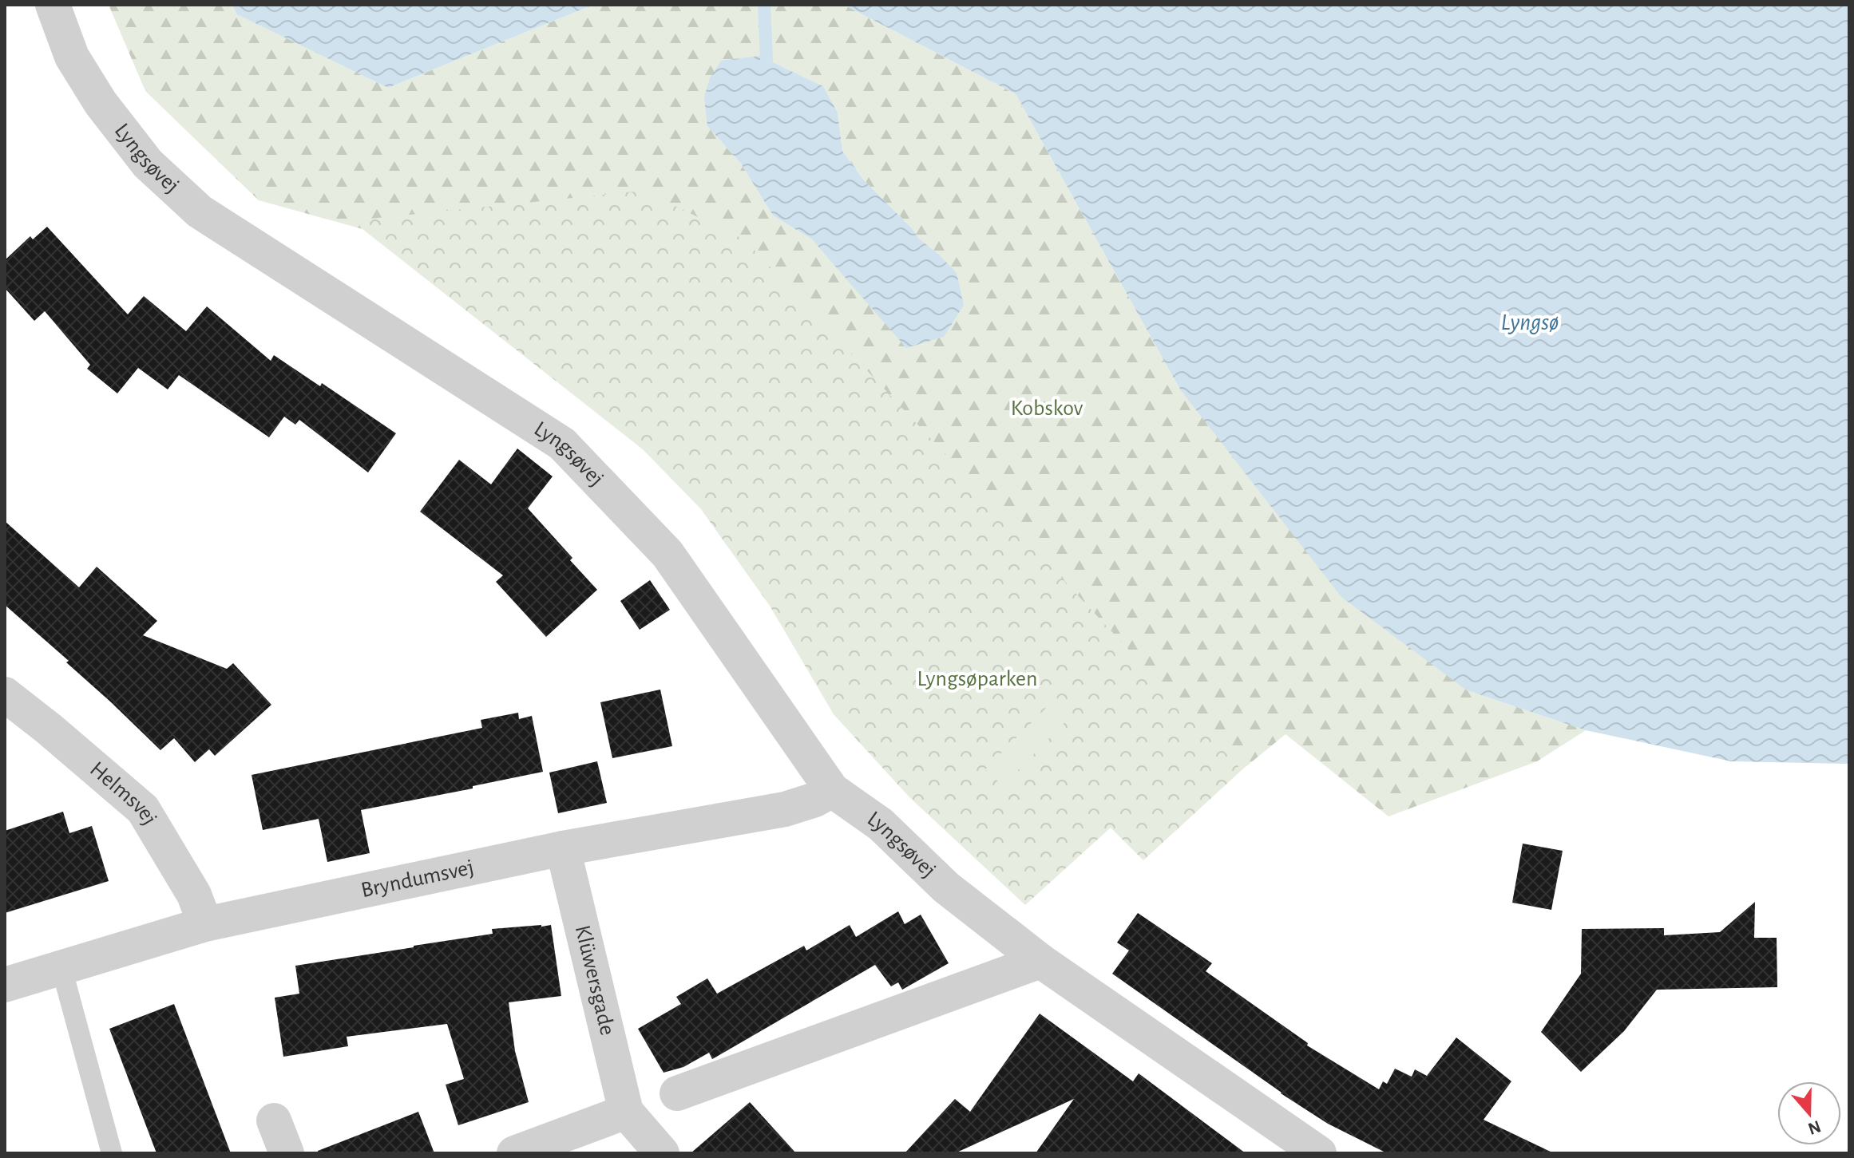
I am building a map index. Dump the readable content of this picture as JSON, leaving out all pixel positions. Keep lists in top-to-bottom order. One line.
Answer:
{"streets":{"street":["Lyngsøvej","Helmsvej","Bryndumsvej","Klüwersgade"]},"crossings":[["Lyngsøvej","Bryndumsvej"],["Helmsvej","Bryndumsvej"],["Bryndumsvej","Klüwersgade"]],"water":["Lyngsø"],"parks":["Kobskov","Lyngsøparken"],"north":"bottom"}
